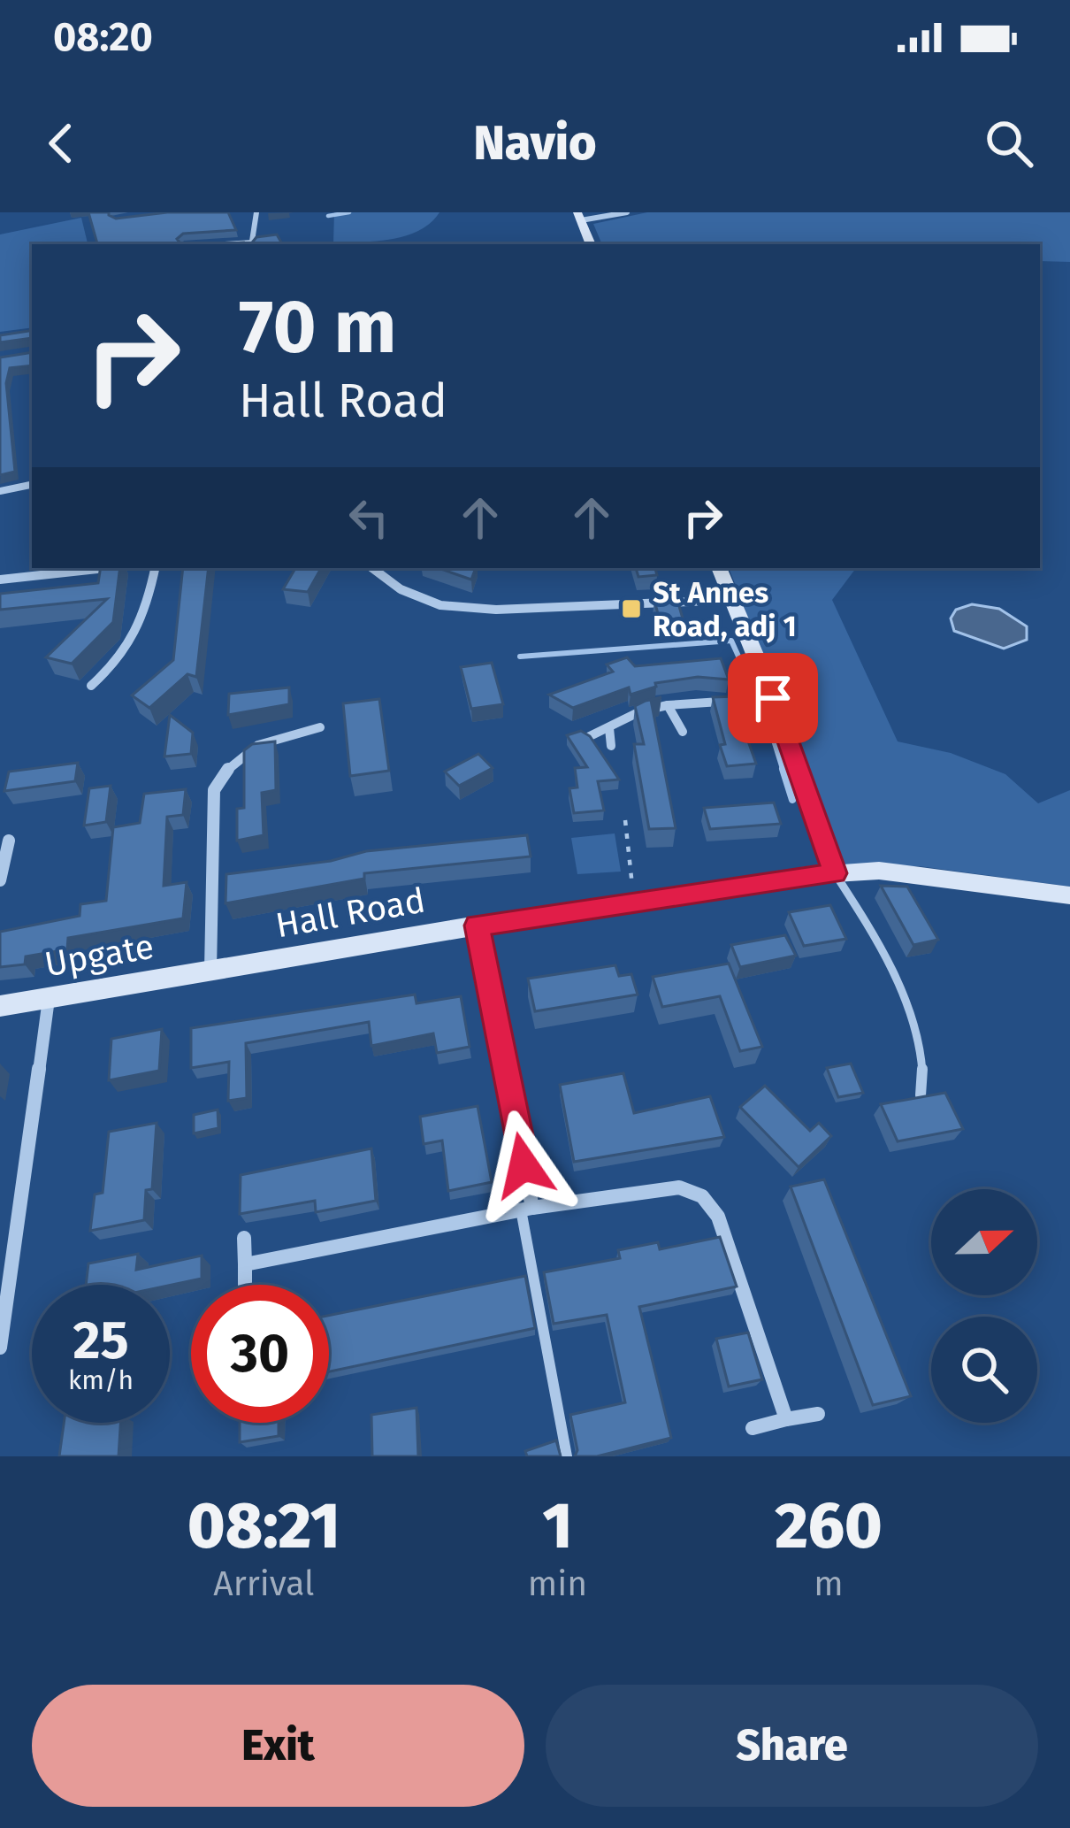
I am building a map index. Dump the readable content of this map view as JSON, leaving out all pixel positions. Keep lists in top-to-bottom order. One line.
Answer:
{"streets":{"street":["Hall Road","Upgate"]},"crossings":[["Hall Road","Upgate"]],"places":{"transit":["St Annes Road, adj 1"]},"north":"right","page":{"status":"08:20","header":"Navio","turn":["70 m","Hall Road"],"speed":"25 km/h","limit":"30","eta":["08:21","Arrival","1","min","260","m"],"buttons":["Exit","Share"]}}
